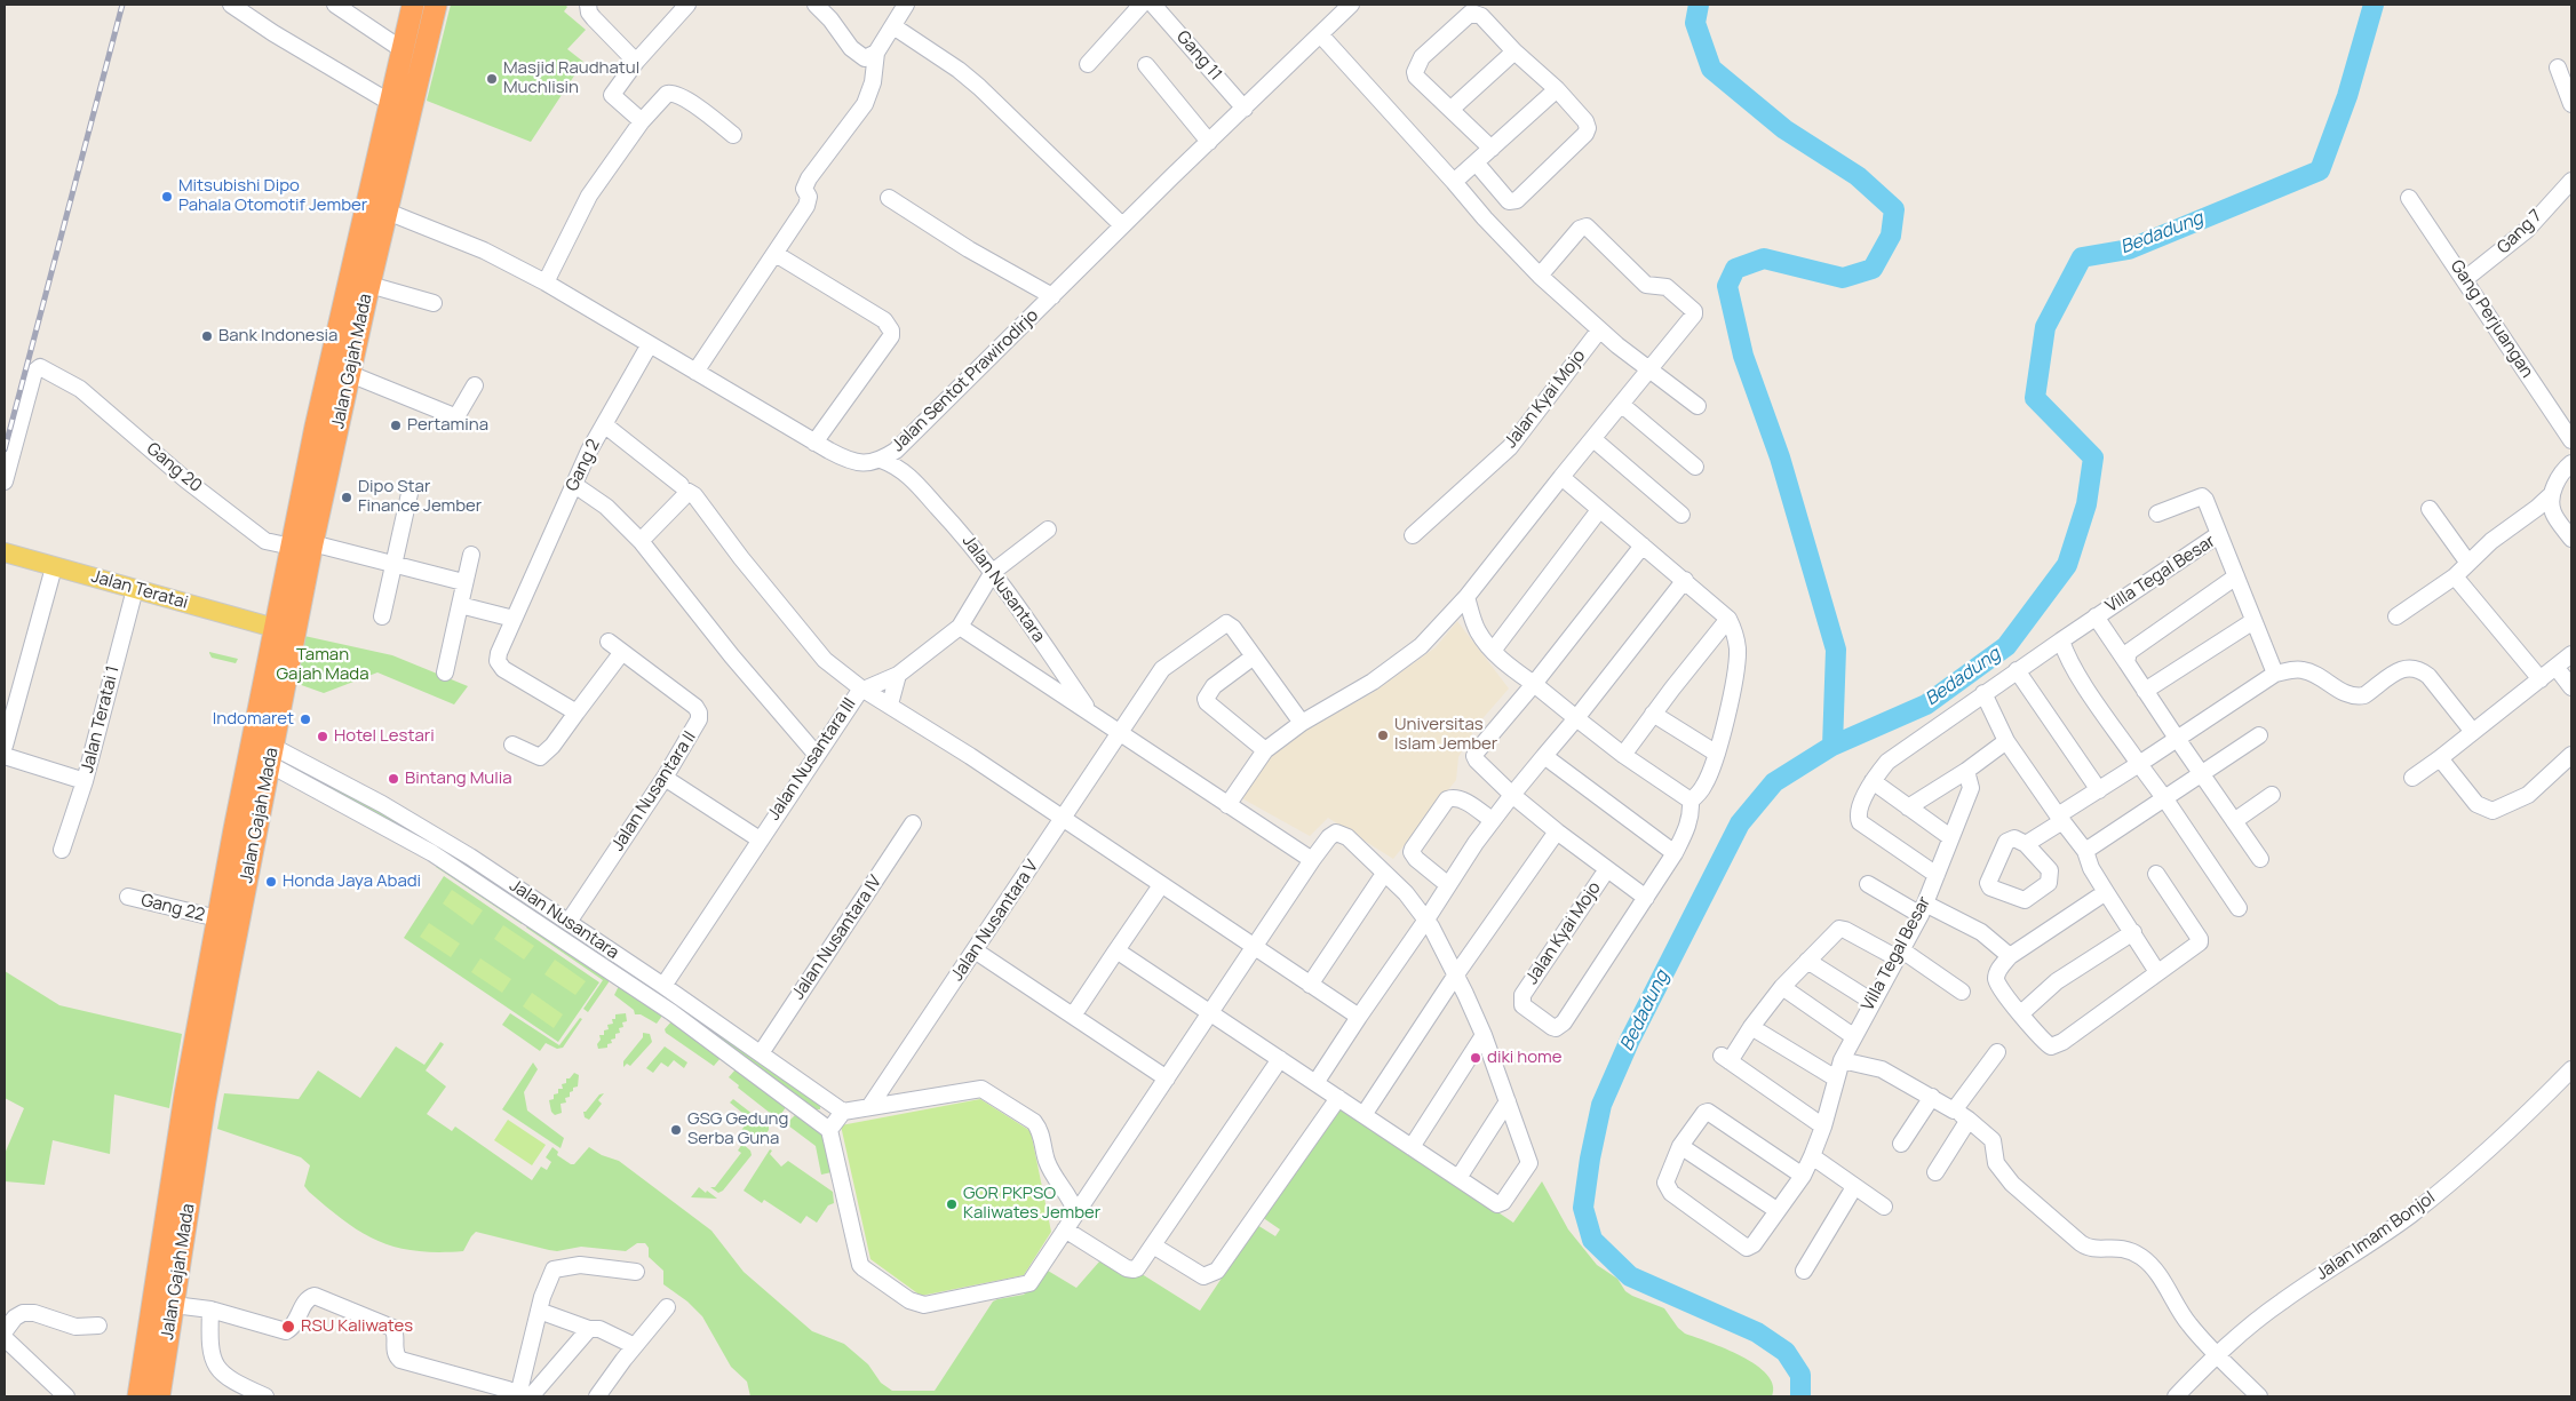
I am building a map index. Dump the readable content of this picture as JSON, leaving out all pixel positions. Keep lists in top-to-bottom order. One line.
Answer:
{"streets":{"highway":["Jalan Gajah Mada"],"main road":["Jalan Teratai"],"street":["Gang 11","Gang 7","Gang Perjuangan","Jalan Sentot Prawirodirjo","Jalan Kyai Mojo","Gang 2","Gang 20","Villa Tegal Besar","Jalan Nusantara","Jalan Teratai 1","Jalan Nusantara III","Jalan Nusantara II","Gang 22","Jalan Nusantara V","Jalan Nusantara IV","Jalan Imam Bonjol"]},"crossings":[["Gang 11","Jalan Sentot Prawirodirjo"],["Gang 7","Gang Perjuangan"],["Jalan Gajah Mada","Jalan Sentot Prawirodirjo"],["Jalan Gajah Mada","Gang 20"],["Jalan Gajah Mada","Jalan Nusantara"],["Jalan Gajah Mada","Jalan Teratai"],["Jalan Gajah Mada","Gang 22"],["Jalan Sentot Prawirodirjo","Gang 2"],["Jalan Nusantara","Jalan Nusantara III"],["Jalan Nusantara","Jalan Nusantara II"],["Jalan Nusantara","Jalan Nusantara IV"],["Jalan Teratai","Jalan Teratai 1"]],"water":["Bedadung"],"parks":["Taman Gajah Mada"],"places":["Masjid Raudhatul Muchlisin","Mitsubishi Dipo Pahala Otomotif Jember","Bank Indonesia","Pertamina","Dipo Star Finance Jember","Indomaret","Universitas Islam Jember","Hotel Lestari","Bintang Mulia","Honda Jaya Abadi","diki home","GSG Gedung Serba Guna","GOR PKPSO Kaliwates Jember","RSU Kaliwates"]}
